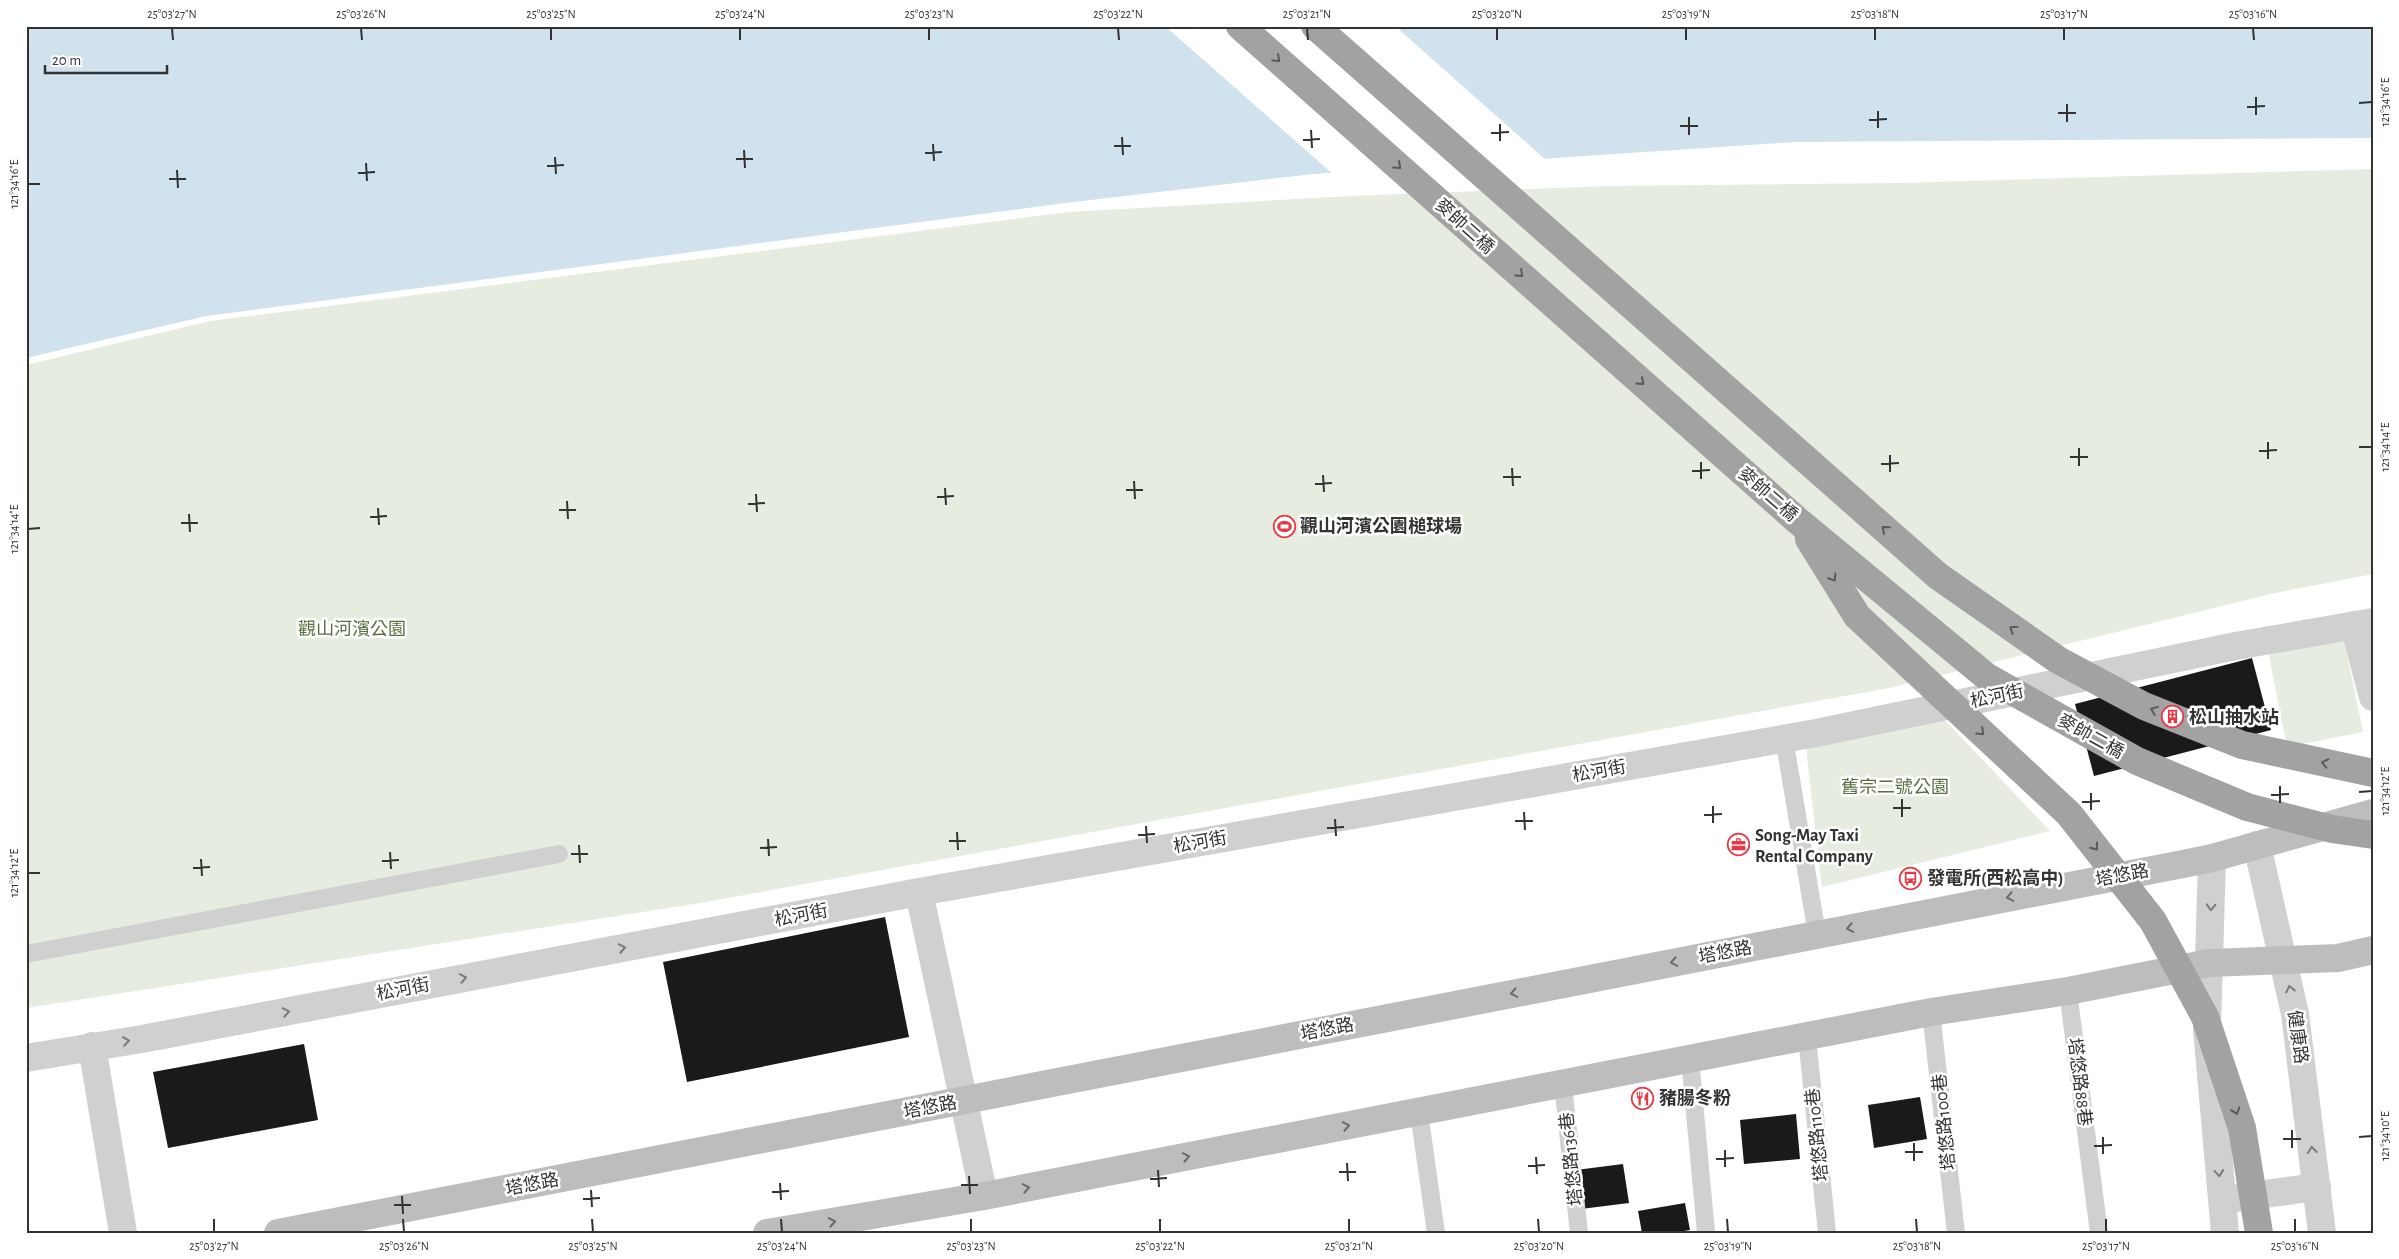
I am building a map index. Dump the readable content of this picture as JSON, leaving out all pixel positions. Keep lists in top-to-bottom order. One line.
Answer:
{"streets":{"highway":["麥帥二橋"],"main road":["塔悠路"],"street":["松河街","健康路"],"lane":["塔悠路88巷","塔悠路100巷","塔悠路110巷","塔悠路136巷"]},"crossings":[["塔悠路","健康路"]],"one_way":["松河街"],"parks":["觀山河濱公園","舊宗二號公園"],"places":{"sports":["觀山河濱公園槌球場"],"building":["松山抽水站"],"office":["Song-May Taxi Rental Company"],"bus stop":["發電所(西松高中)"],"restaurant":["豬腸冬粉"]},"scale_bar":"20 m","coordinates":["25°03'27\"N","25°03'26\"N","25°03'25\"N","25°03'24\"N","25°03'23\"N","25°03'22\"N","25°03'21\"N","25°03'20\"N","25°03'19\"N","25°03'18\"N","25°03'17\"N","25°03'16\"N","121°34'16\"E","121°34'14\"E","121°34'12\"E","121°34'10\"E"]}
